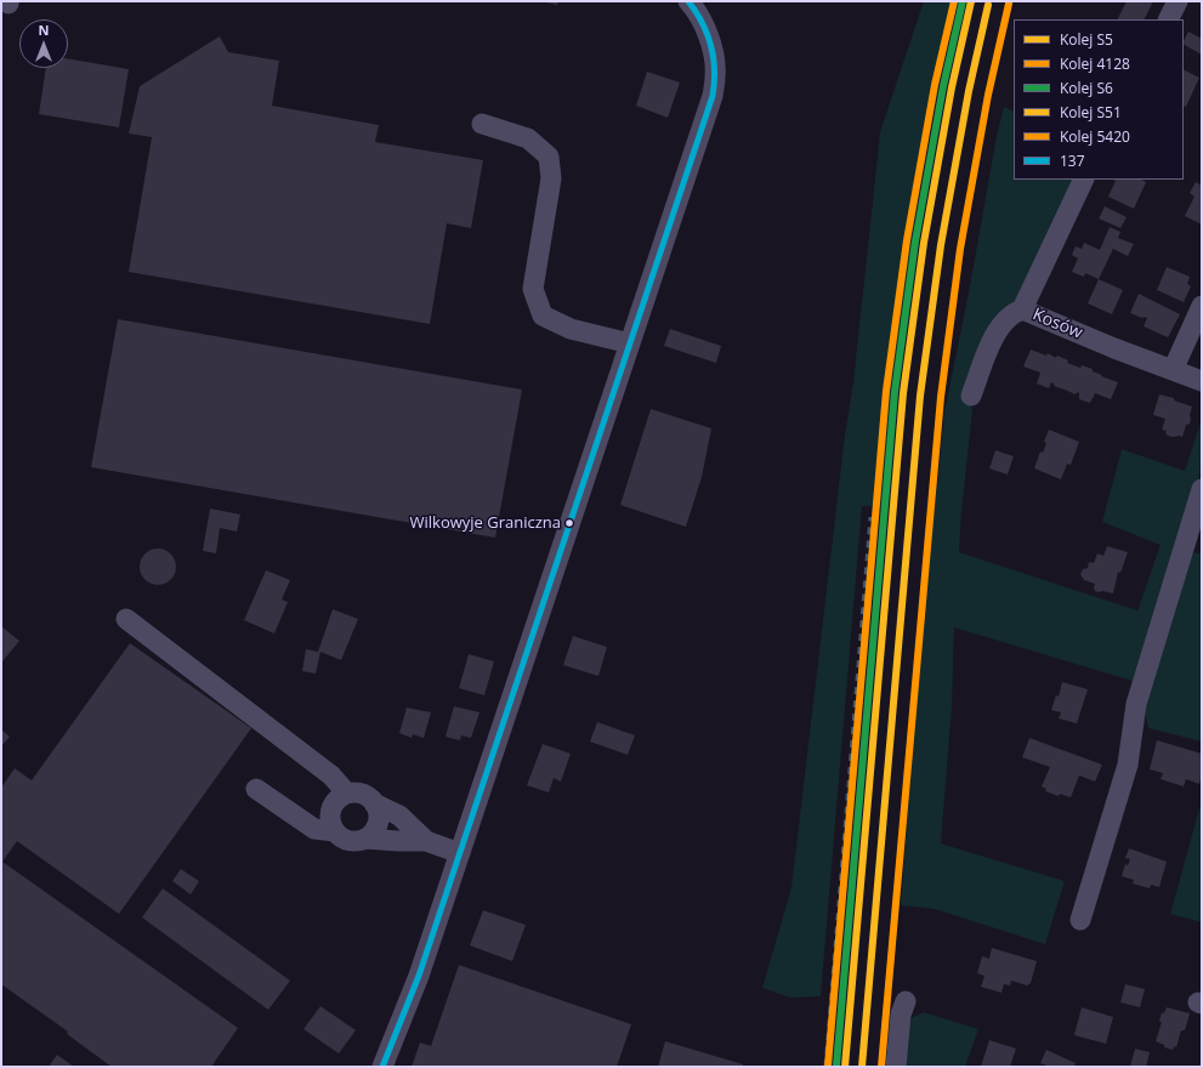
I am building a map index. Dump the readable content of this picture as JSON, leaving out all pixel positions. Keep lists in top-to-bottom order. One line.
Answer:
{"streets":{"street":["Kosów"]},"places":["Wilkowyje Graniczna"],"lines":["rail line S5","rail line S6","rail line 5420","transit line 137","rail line 4128","rail line S51"],"legend":["Kolej S5","Kolej 4128","Kolej S6","Kolej S51","Kolej 5420","137"],"north":"top"}
